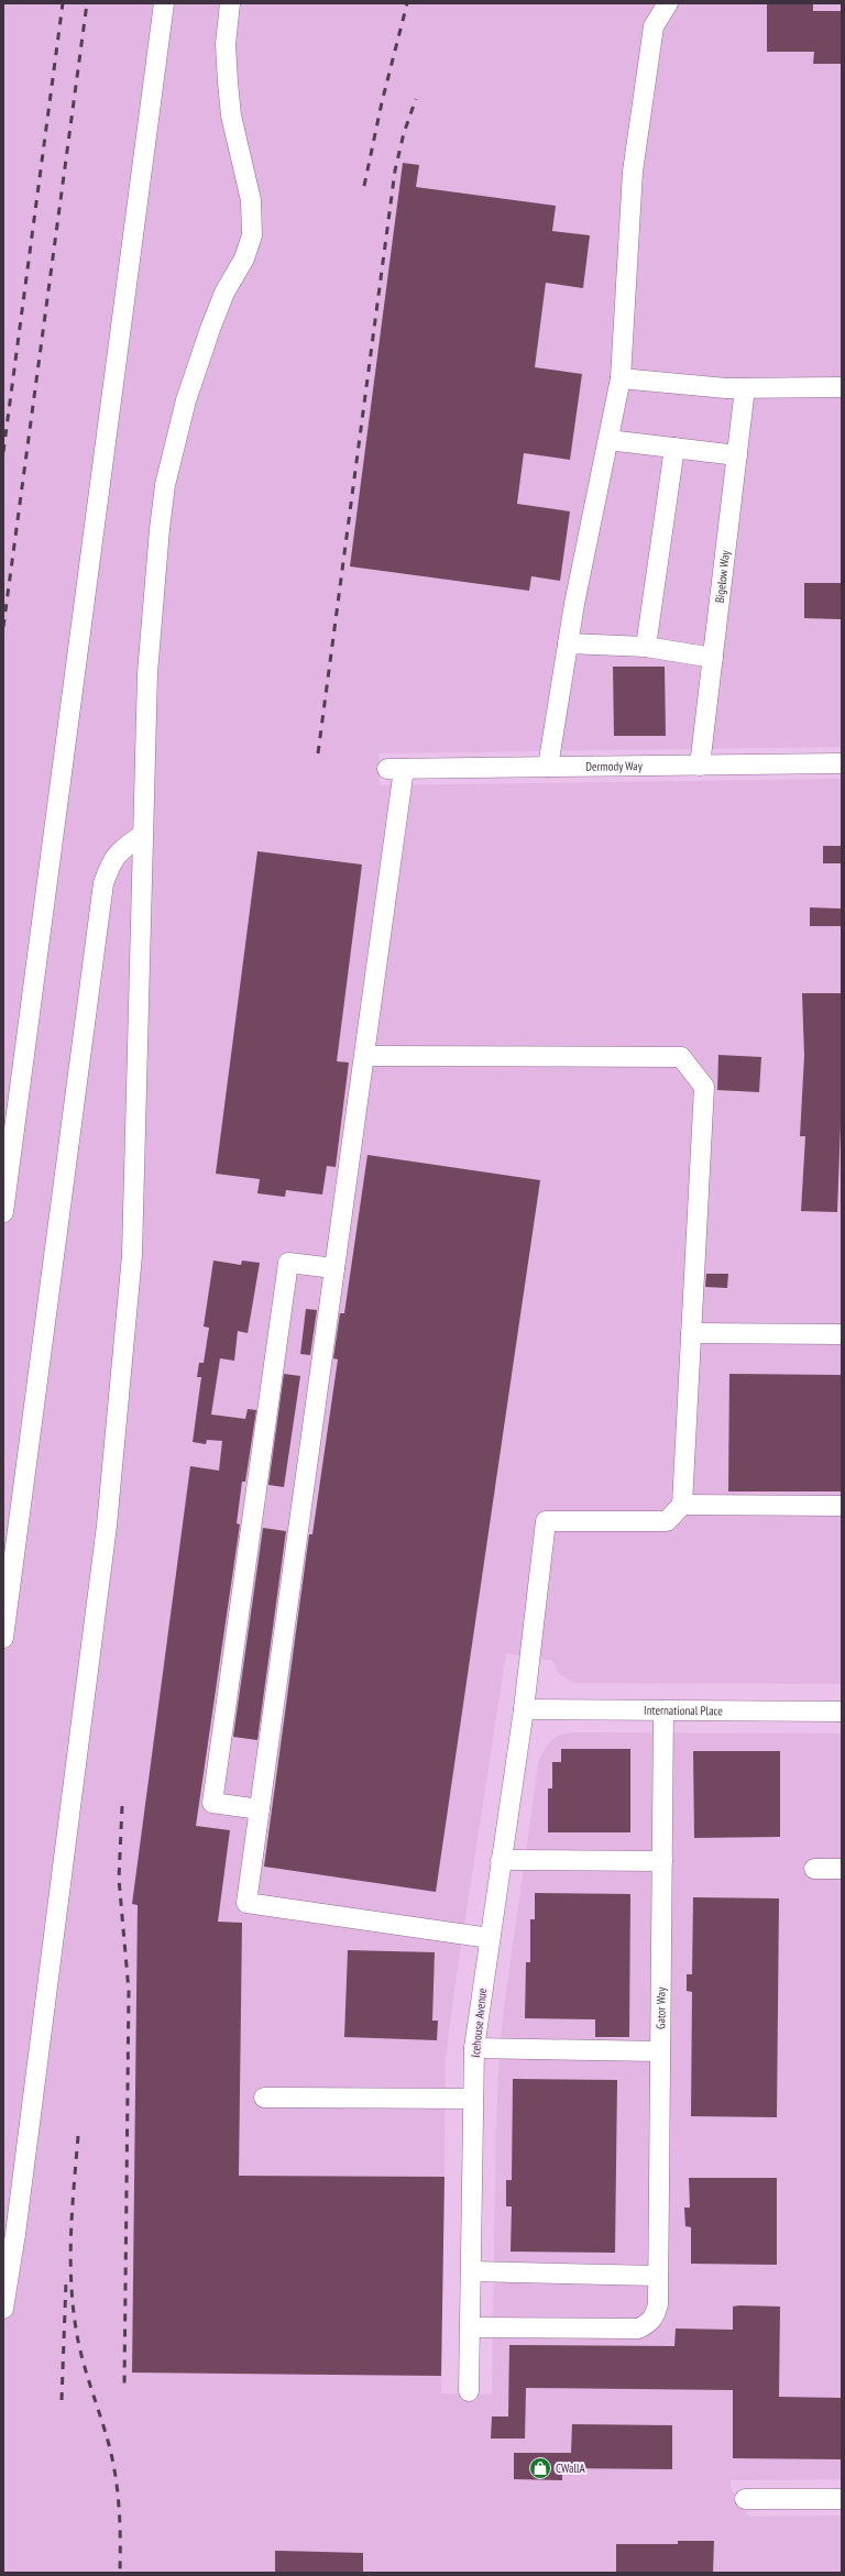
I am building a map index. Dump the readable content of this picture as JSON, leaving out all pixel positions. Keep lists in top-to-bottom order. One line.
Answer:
{"streets":{"street":["Bigelow Way","Dermody Way","International Place","Gator Way","Icehouse Avenue"]},"crossings":[["Bigelow Way","Dermody Way"],["International Place","Gator Way"],["International Place","Icehouse Avenue"],["Gator Way","Icehouse Avenue"]],"places":{"shop":["CWallA"]}}
